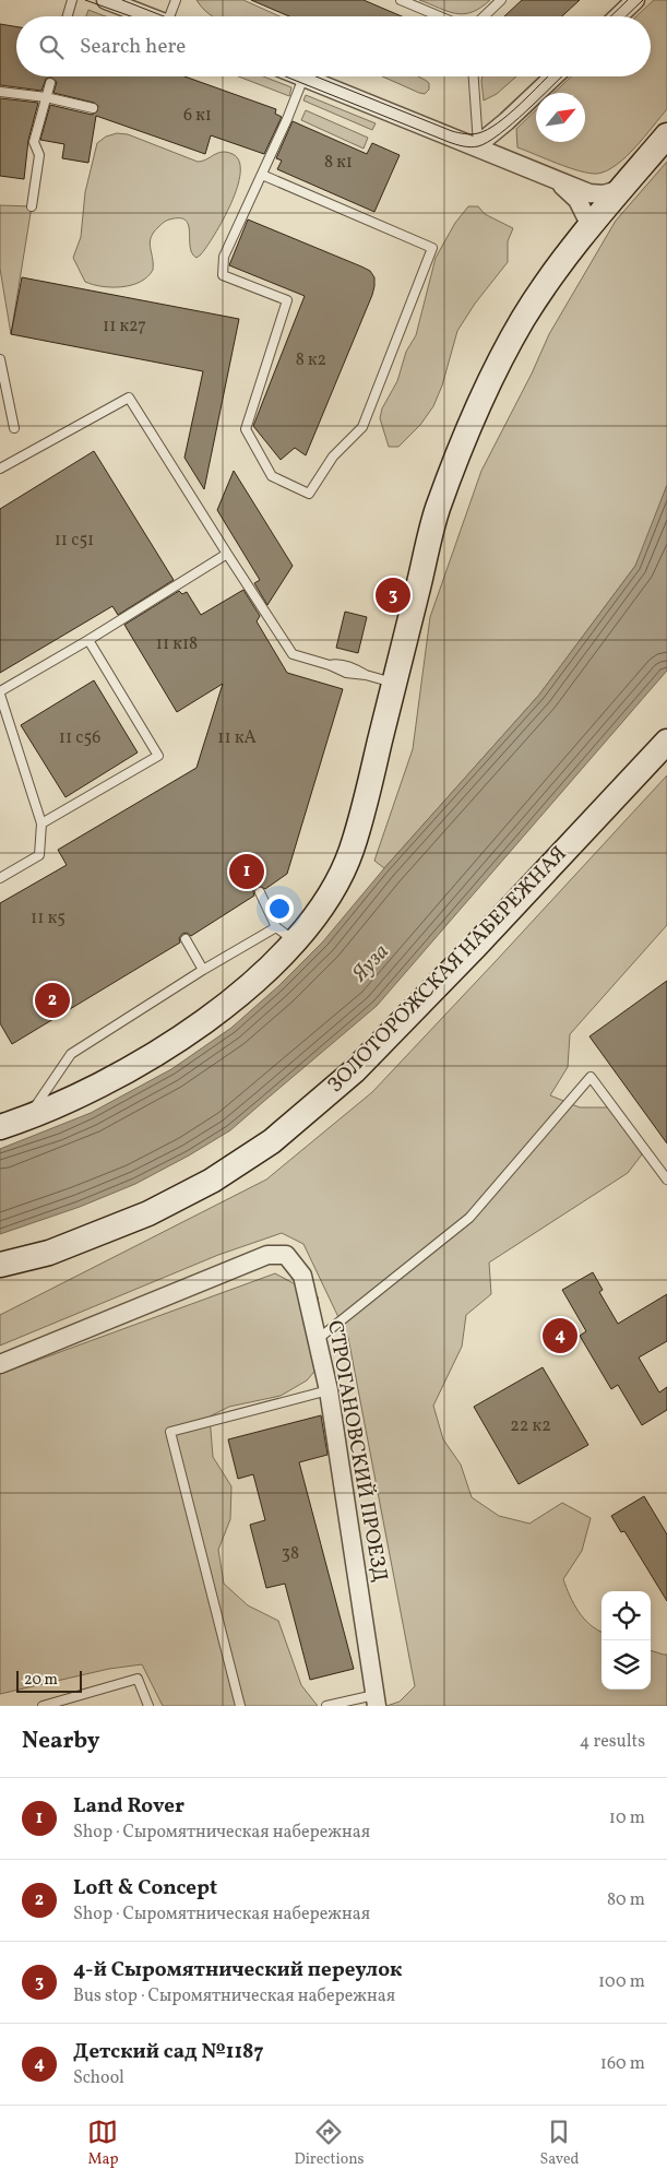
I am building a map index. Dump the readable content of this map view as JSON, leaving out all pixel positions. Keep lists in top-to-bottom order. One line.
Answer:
{"streets":{"main road":["ЗОЛОТОРОЖСКАЯ НАБЕРЕЖНАЯ"],"street":["СТРОГАНОВСКИЙ ПРОЕЗД"]},"water":["Яуза"],"house_numbers":["6 к1","8 к1","11 к27","8 к2","11 с51","11 к18","11 с56","11 кА","11 к5","22 к2","38"],"scale_bar":"20 m","north":"top right","page":{"search":"Search here","pins":["3","1","2","4"],"scale":"20 m","heading":["Nearby","4 results"],"list":[{"mark":"1","name":"Land Rover","note":"Shop · Сыромятническая набережная","value":"10 m"},{"mark":"2","name":"Loft & Concept","note":"Shop · Сыромятническая набережная","value":"80 m"},{"mark":"3","name":"4-й Сыромятнический переулок","note":"Bus stop · Сыромятническая набережная","value":"100 m"},{"mark":"4","name":"Детский сад №1187","note":"School","value":"160 m"}],"nav":["Map","Directions","Saved"]}}
